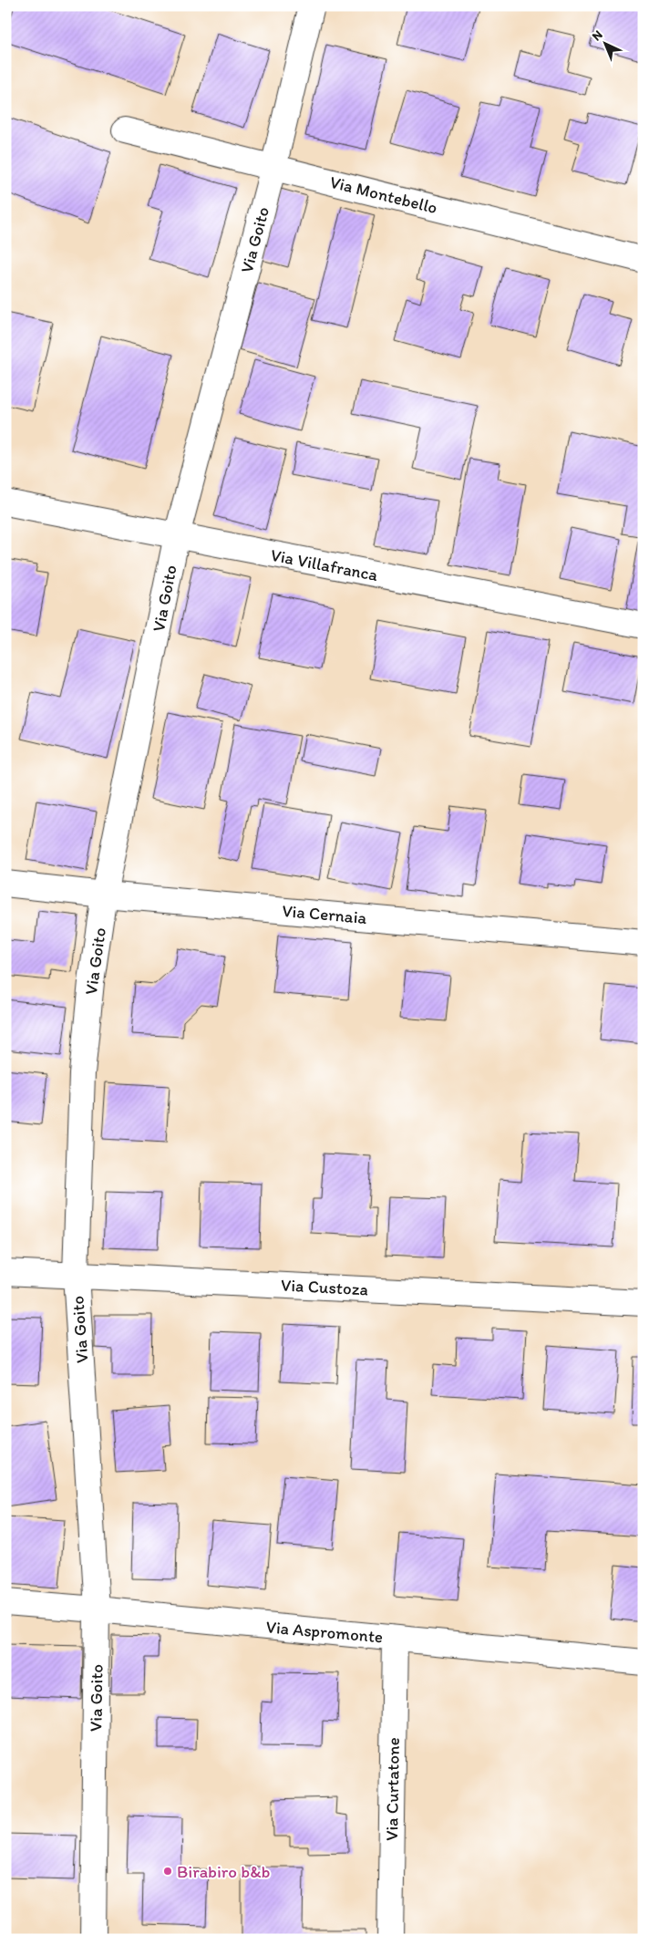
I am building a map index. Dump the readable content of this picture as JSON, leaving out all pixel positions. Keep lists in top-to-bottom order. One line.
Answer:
{"streets":{"street":["Via Montebello","Via Goito","Via Villafranca","Via Cernaia","Via Custoza","Via Aspromonte","Via Curtatone"]},"crossings":[["Via Montebello","Via Goito"],["Via Goito","Via Villafranca"],["Via Goito","Via Cernaia"],["Via Goito","Via Custoza"],["Via Goito","Via Aspromonte"],["Via Aspromonte","Via Curtatone"]],"places":["Birabiro b&b"],"north":"top left"}
